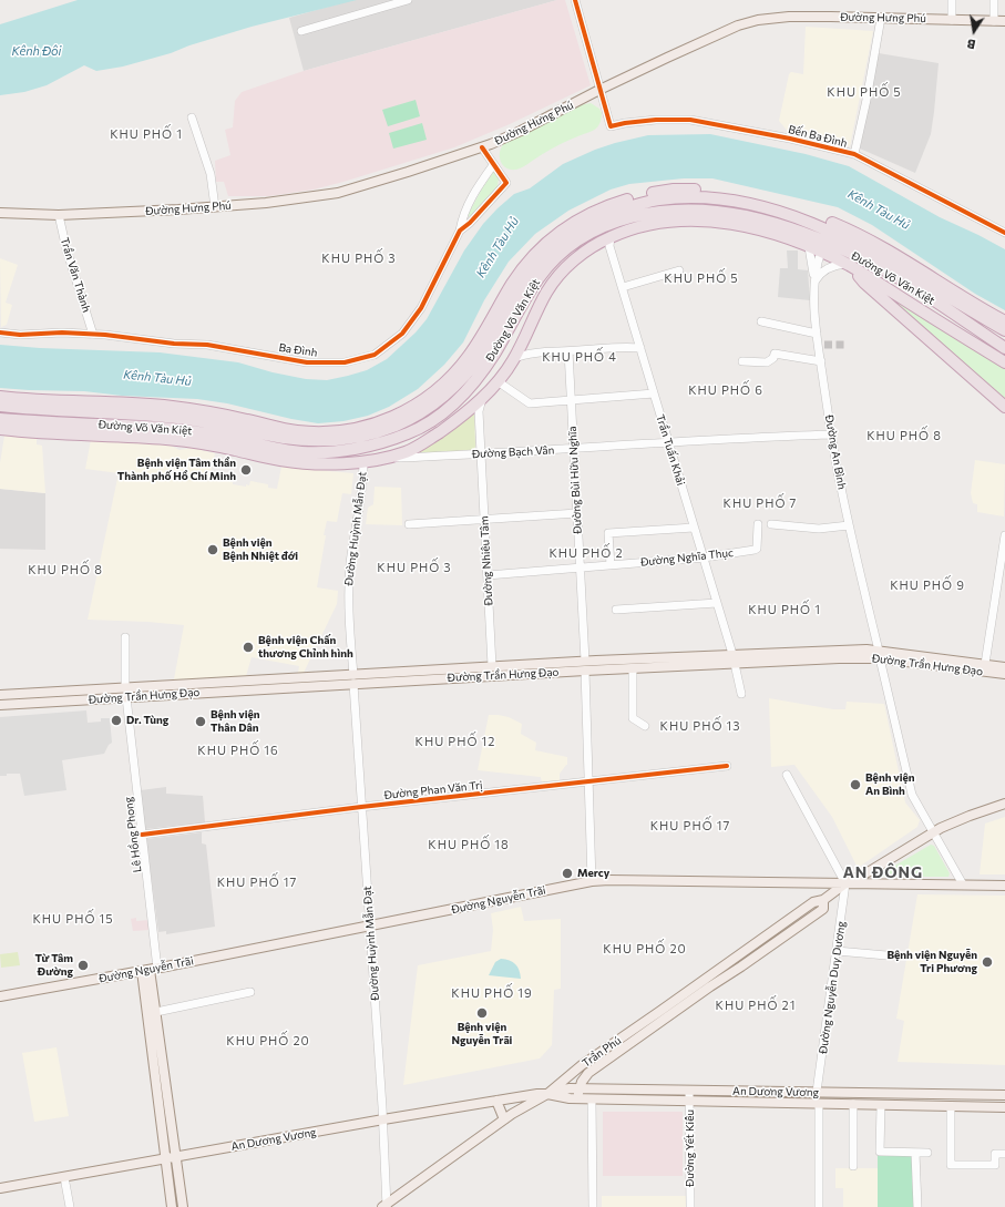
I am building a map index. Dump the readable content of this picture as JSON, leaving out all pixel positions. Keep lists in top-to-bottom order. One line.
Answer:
{"streets":{"highway":["Đường Võ Văn Kiệt"],"main road":["Đường Hưng Phú","Đường Trần Hưng Đạo","Lê Hồng Phong","Đường Nguyễn Trãi","Trần Phú","An Dương Vương"],"street":["Bến Ba Đình","Trần Văn Thành","Ba Đình","Trần Tuấn Khải","Đường Bạch Vân","Đường An Bình","Đường Bùi Hữu Nghĩa","Đường Huỳnh Mẫn Đạt","Đường Nghĩa Thục","Đường Nhiêu Tâm","Đường Phan Văn Trị","Đường Nguyễn Duy Dương","Đường Yết Kiêu"]},"crossings":[["Đường Hưng Phú","Bến Ba Đình"],["Đường Hưng Phú","Trần Văn Thành"],["Trần Văn Thành","Ba Đình"],["Đường Võ Văn Kiệt","Trần Tuấn Khải"],["Đường Võ Văn Kiệt","Đường Bạch Vân"],["Đường Võ Văn Kiệt","Đường An Bình"],["Đường Võ Văn Kiệt","Đường Huỳnh Mẫn Đạt"],["Đường Võ Văn Kiệt","Đường Nhiêu Tâm"],["Trần Tuấn Khải","Đường Bạch Vân"],["Trần Tuấn Khải","Đường Nghĩa Thục"],["Trần Tuấn Khải","Đường Trần Hưng Đạo"],["Đường Bạch Vân","Đường An Bình"],["Đường Bạch Vân","Đường Bùi Hữu Nghĩa"],["Đường Bạch Vân","Đường Nhiêu Tâm"],["Đường An Bình","Đường Trần Hưng Đạo"],["Đường An Bình","Đường Nguyễn Trãi"],["Đường An Bình","Trần Phú"],["Đường Bùi Hữu Nghĩa","Đường Nghĩa Thục"],["Đường Bùi Hữu Nghĩa","Đường Trần Hưng Đạo"],["Đường Bùi Hữu Nghĩa","Đường Phan Văn Trị"],["Đường Bùi Hữu Nghĩa","Đường Nguyễn Trãi"],["Đường Huỳnh Mẫn Đạt","Đường Trần Hưng Đạo"],["Đường Huỳnh Mẫn Đạt","Đường Phan Văn Trị"],["Đường Huỳnh Mẫn Đạt","Đường Nguyễn Trãi"],["Đường Huỳnh Mẫn Đạt","Trần Phú"],["Đường Huỳnh Mẫn Đạt","An Dương Vương"],["Đường Nghĩa Thục","Đường Nhiêu Tâm"],["Đường Nhiêu Tâm","Đường Trần Hưng Đạo"],["Đường Trần Hưng Đạo","Lê Hồng Phong"],["Đường Phan Văn Trị","Lê Hồng Phong"],["Lê Hồng Phong","Đường Nguyễn Trãi"],["Lê Hồng Phong","An Dương Vương"],["Đường Nguyễn Trãi","Đường Nguyễn Duy Dương"],["Đường Nguyễn Trãi","Trần Phú"],["Đường Nguyễn Duy Dương","Trần Phú"],["Đường Nguyễn Duy Dương","An Dương Vương"],["Trần Phú","An Dương Vương"],["An Dương Vương","Đường Yết Kiêu"]],"districts":["KHU PHỐ 5","KHU PHỐ 1","KHU PHỐ 3","KHU PHỐ 5","KHU PHỐ 4","KHU PHỐ 6","KHU PHỐ 8","KHU PHỐ 7","KHU PHỐ 2","KHU PHỐ 3","KHU PHỐ 8","KHU PHỐ 9","KHU PHỐ 1","KHU PHỐ 13","KHU PHỐ 12","KHU PHỐ 16","KHU PHỐ 17","KHU PHỐ 18","AN ĐÔNG","KHU PHỐ 17","KHU PHỐ 15","KHU PHỐ 20","KHU PHỐ 19","KHU PHỐ 21","KHU PHỐ 20"],"water":["Kênh Đôi","Kênh Tàu Hủ"],"places":["Bệnh viện Tâm thần Thành phố Hồ Chí Minh","Bệnh viện Bệnh Nhiệt đới","Bệnh viện Chấn thương Chỉnh hình","Dr. Tùng","Bệnh viện Thân Dân","Bệnh viện An Bình","Mercy","Bệnh viện Nguyễn Tri Phương","Từ Tâm Đường","Bệnh viện Nguyễn Trãi"],"north":"bottom"}
